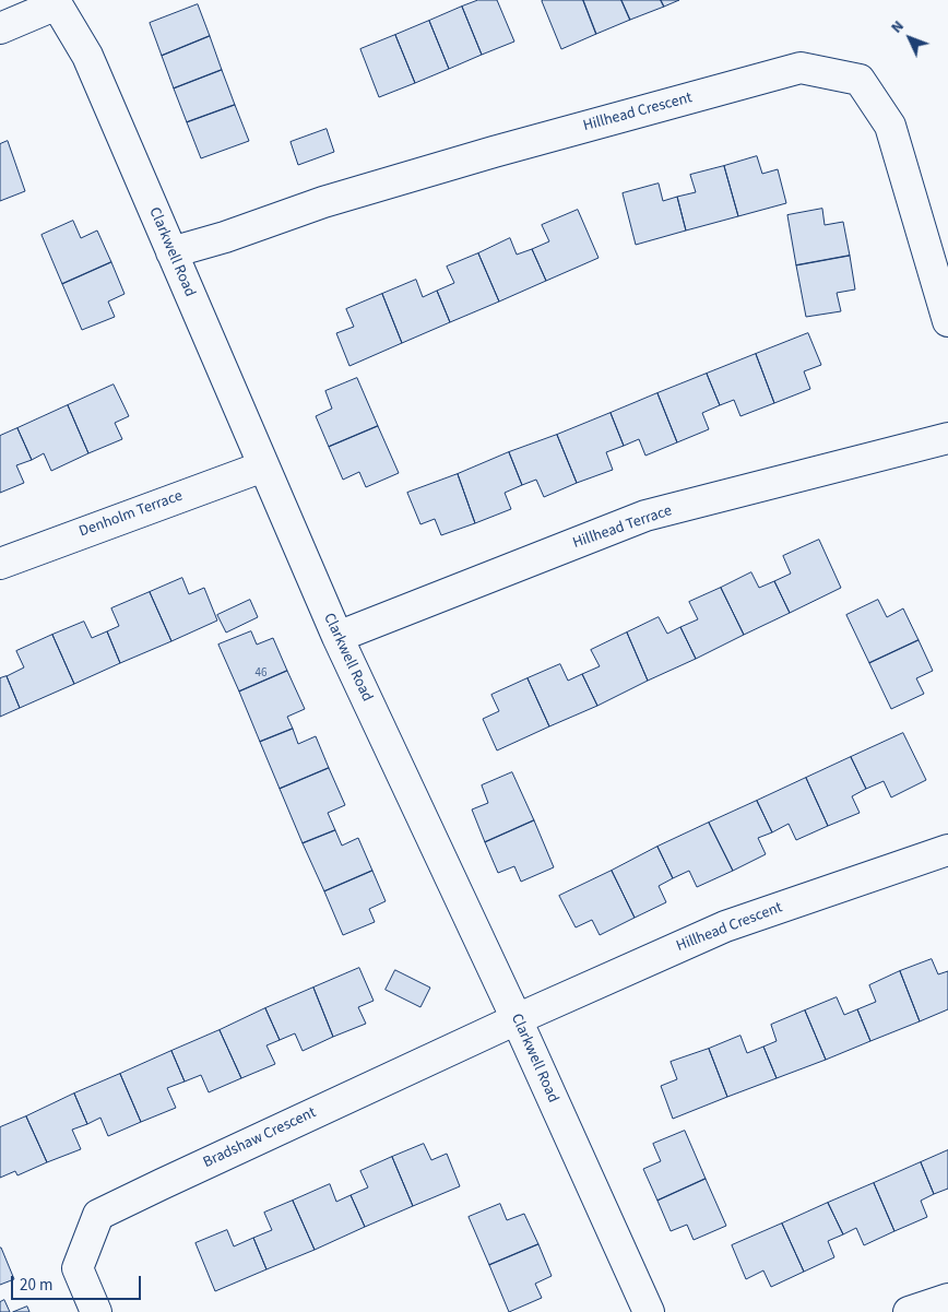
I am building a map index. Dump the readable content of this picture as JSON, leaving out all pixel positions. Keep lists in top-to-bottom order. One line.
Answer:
{"streets":{"street":["Hillhead Crescent","Clarkwell Road","Denholm Terrace","Hillhead Terrace","Bradshaw Crescent"]},"crossings":[["Hillhead Crescent","Clarkwell Road"],["Hillhead Crescent","Bradshaw Crescent"],["Clarkwell Road","Denholm Terrace"],["Clarkwell Road","Hillhead Terrace"],["Clarkwell Road","Bradshaw Crescent"]],"house_numbers":["46"],"scale_bar":"20 m","north":"top left"}
